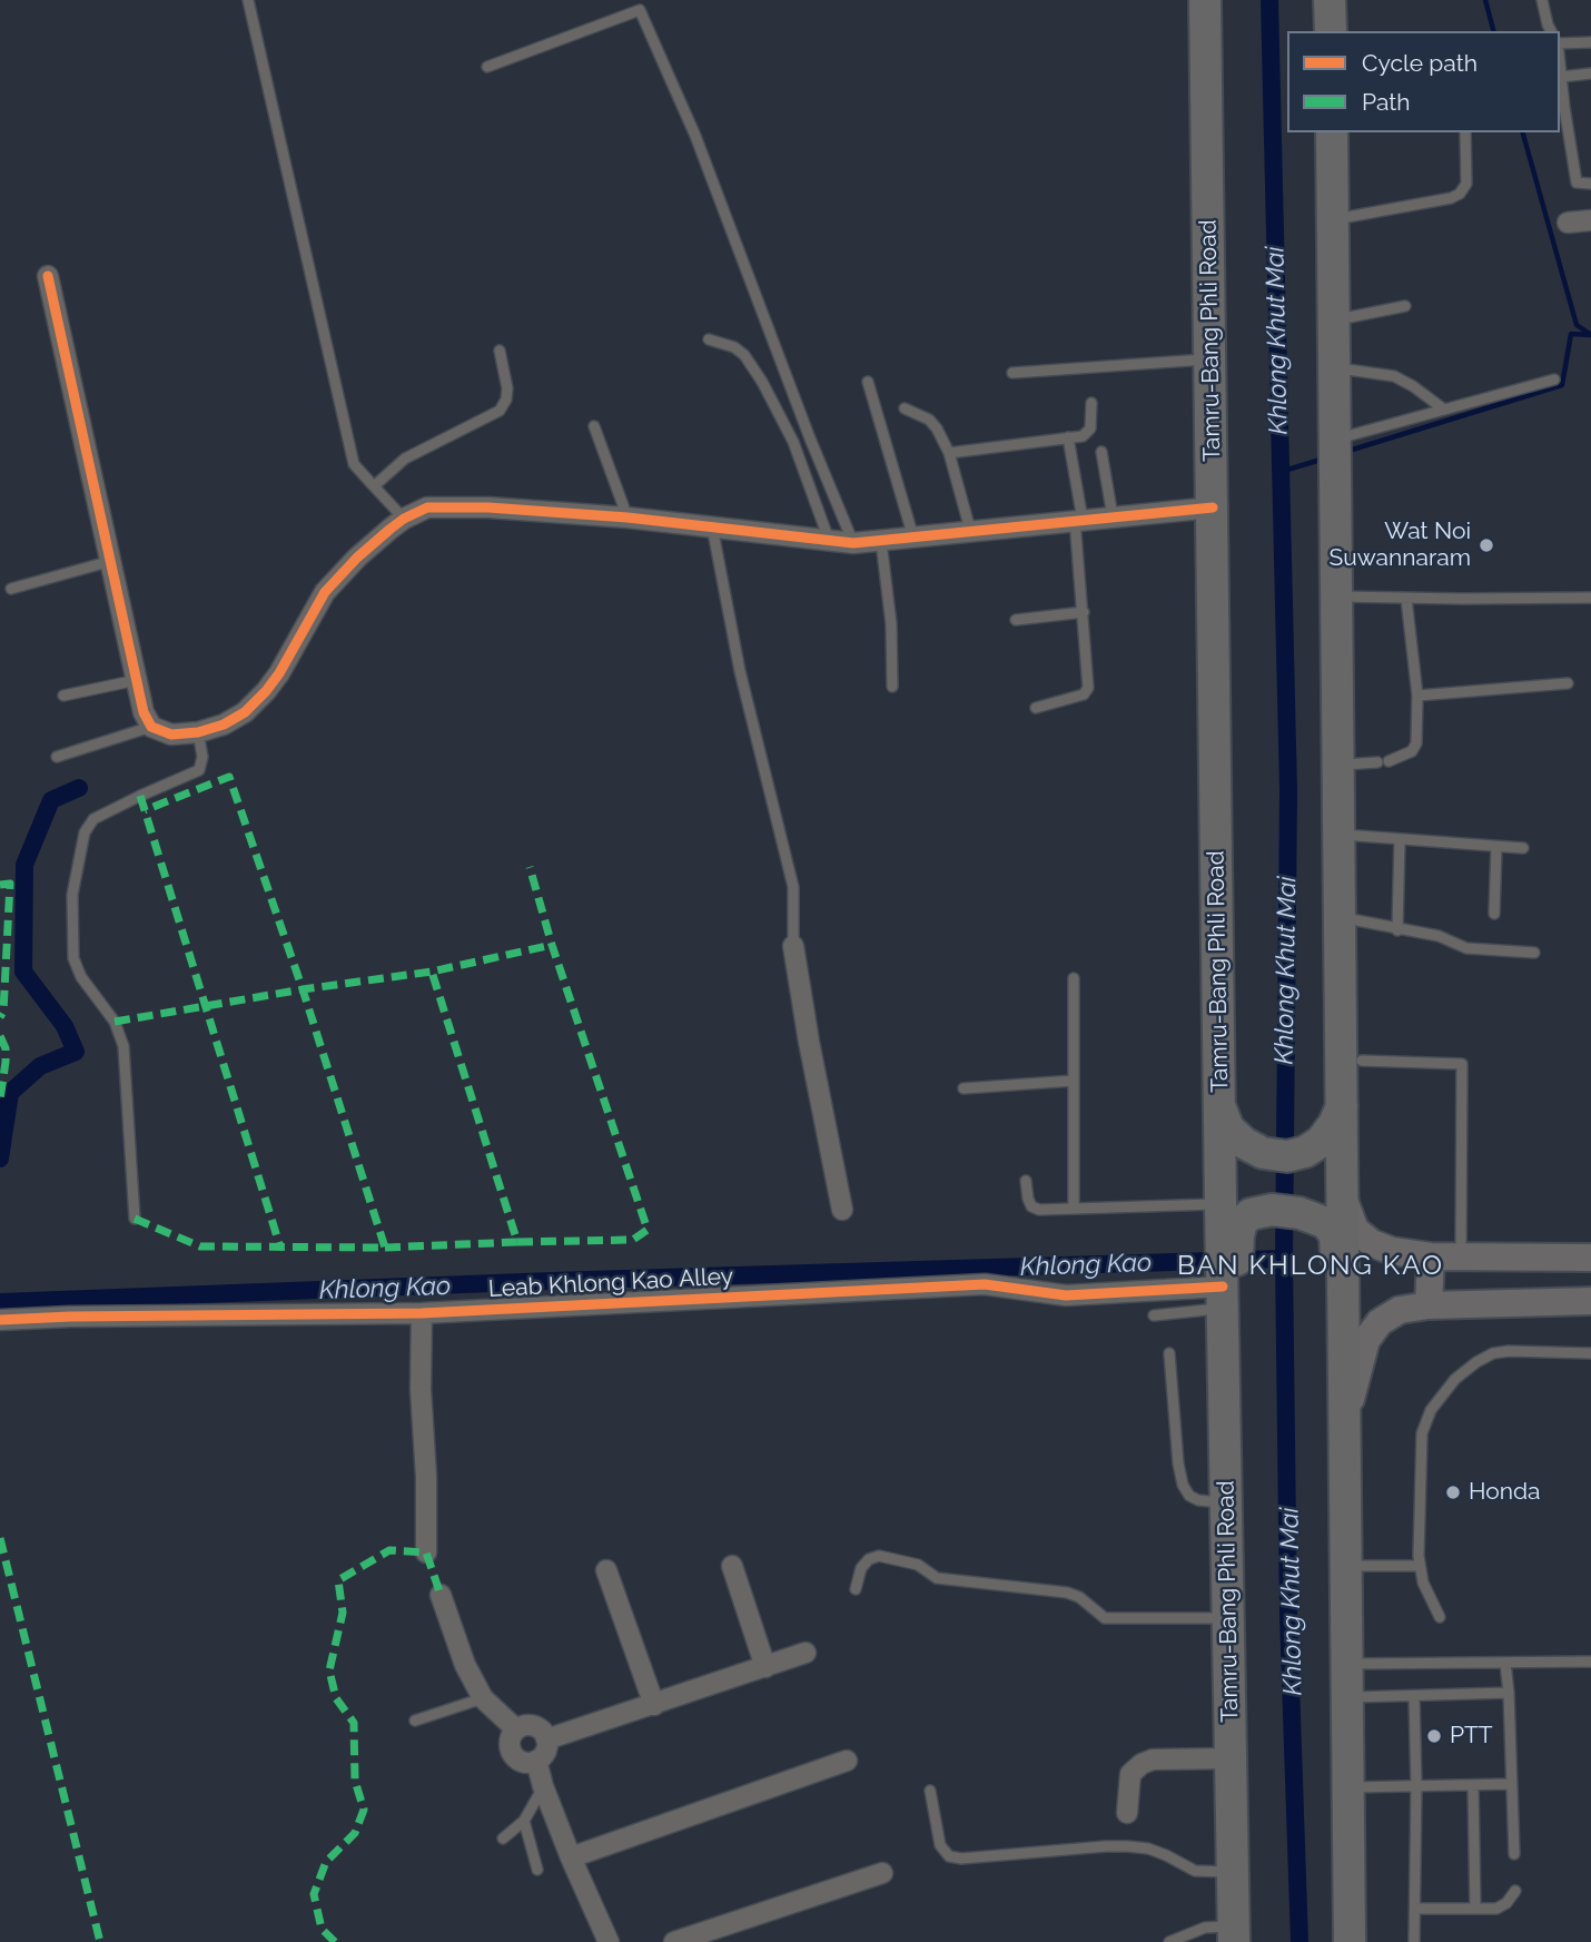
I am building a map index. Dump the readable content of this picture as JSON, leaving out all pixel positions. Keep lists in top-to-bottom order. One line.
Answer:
{"streets":{"main road":["Tamru-Bang Phli Road"],"street":["Leab Khlong Kao Alley"]},"crossings":[["Tamru-Bang Phli Road","Leab Khlong Kao Alley"]],"districts":["BAN KHLONG KAO"],"water":["Khlong Khut Mai","Khlong Kao"],"places":["Wat Noi Suwannaram","Honda","PTT"],"legend":["Cycle path","Path"]}
